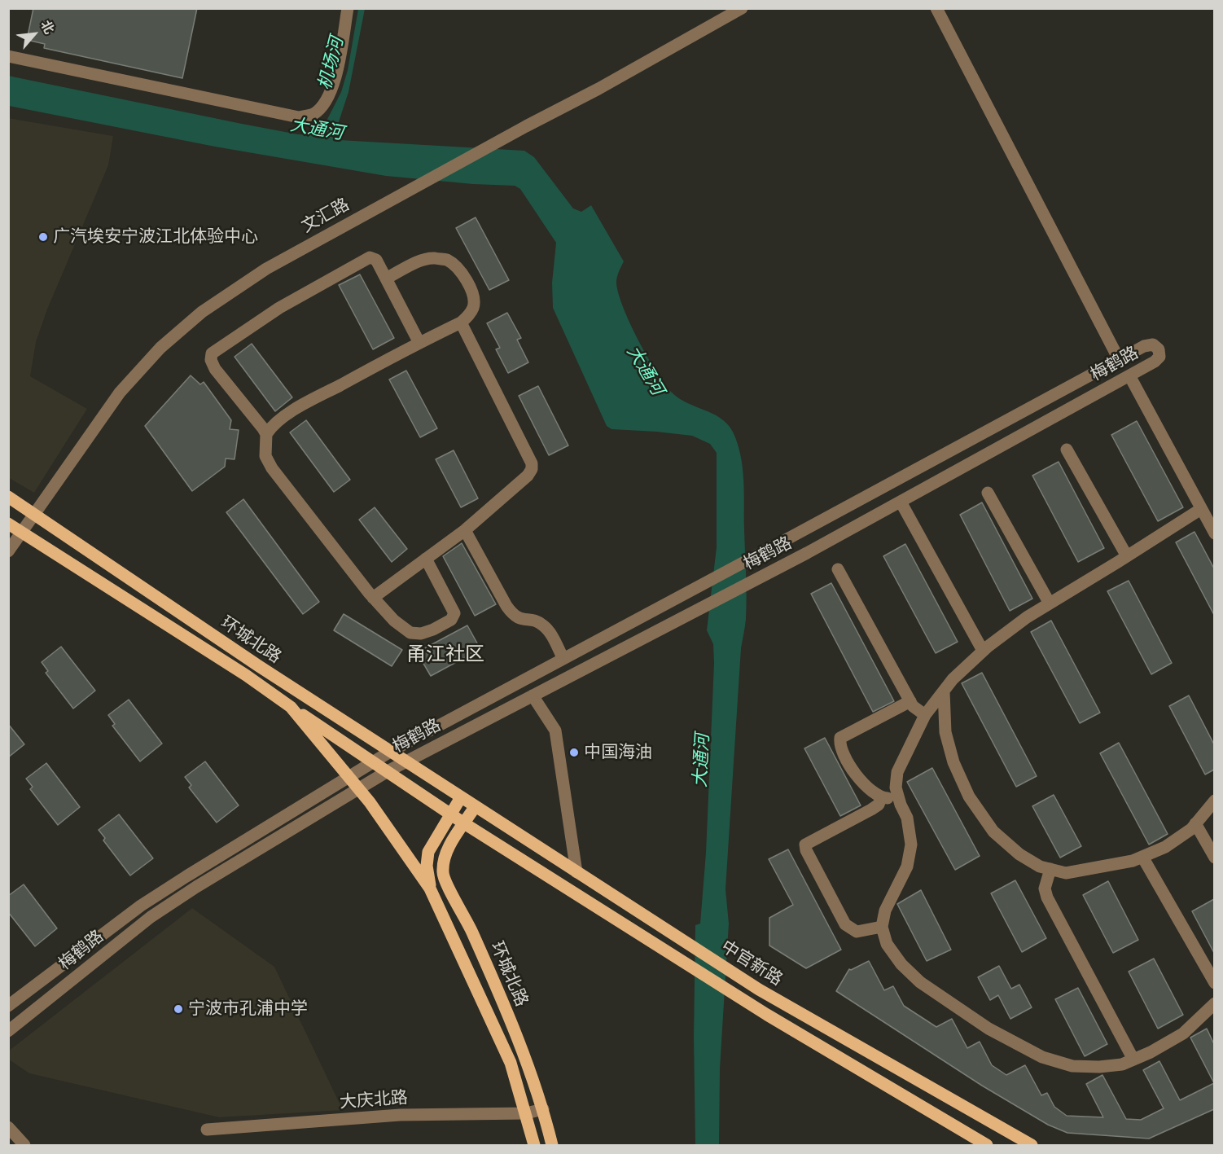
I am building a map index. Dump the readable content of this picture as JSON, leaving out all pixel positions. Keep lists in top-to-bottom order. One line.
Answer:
{"streets":{"main road":["环城北路","中官新路"],"street":["文汇路","梅鹤路","大庆北路"]},"crossings":[["文汇路","环城北路"],["梅鹤路","环城北路"],["环城北路","中官新路"],["环城北路","大庆北路"]],"districts":["甬江社区"],"water":["机场河","大通河"],"places":["广汽埃安宁波江北体验中心","中国海油","宁波市孔浦中学"],"north":"top right"}
